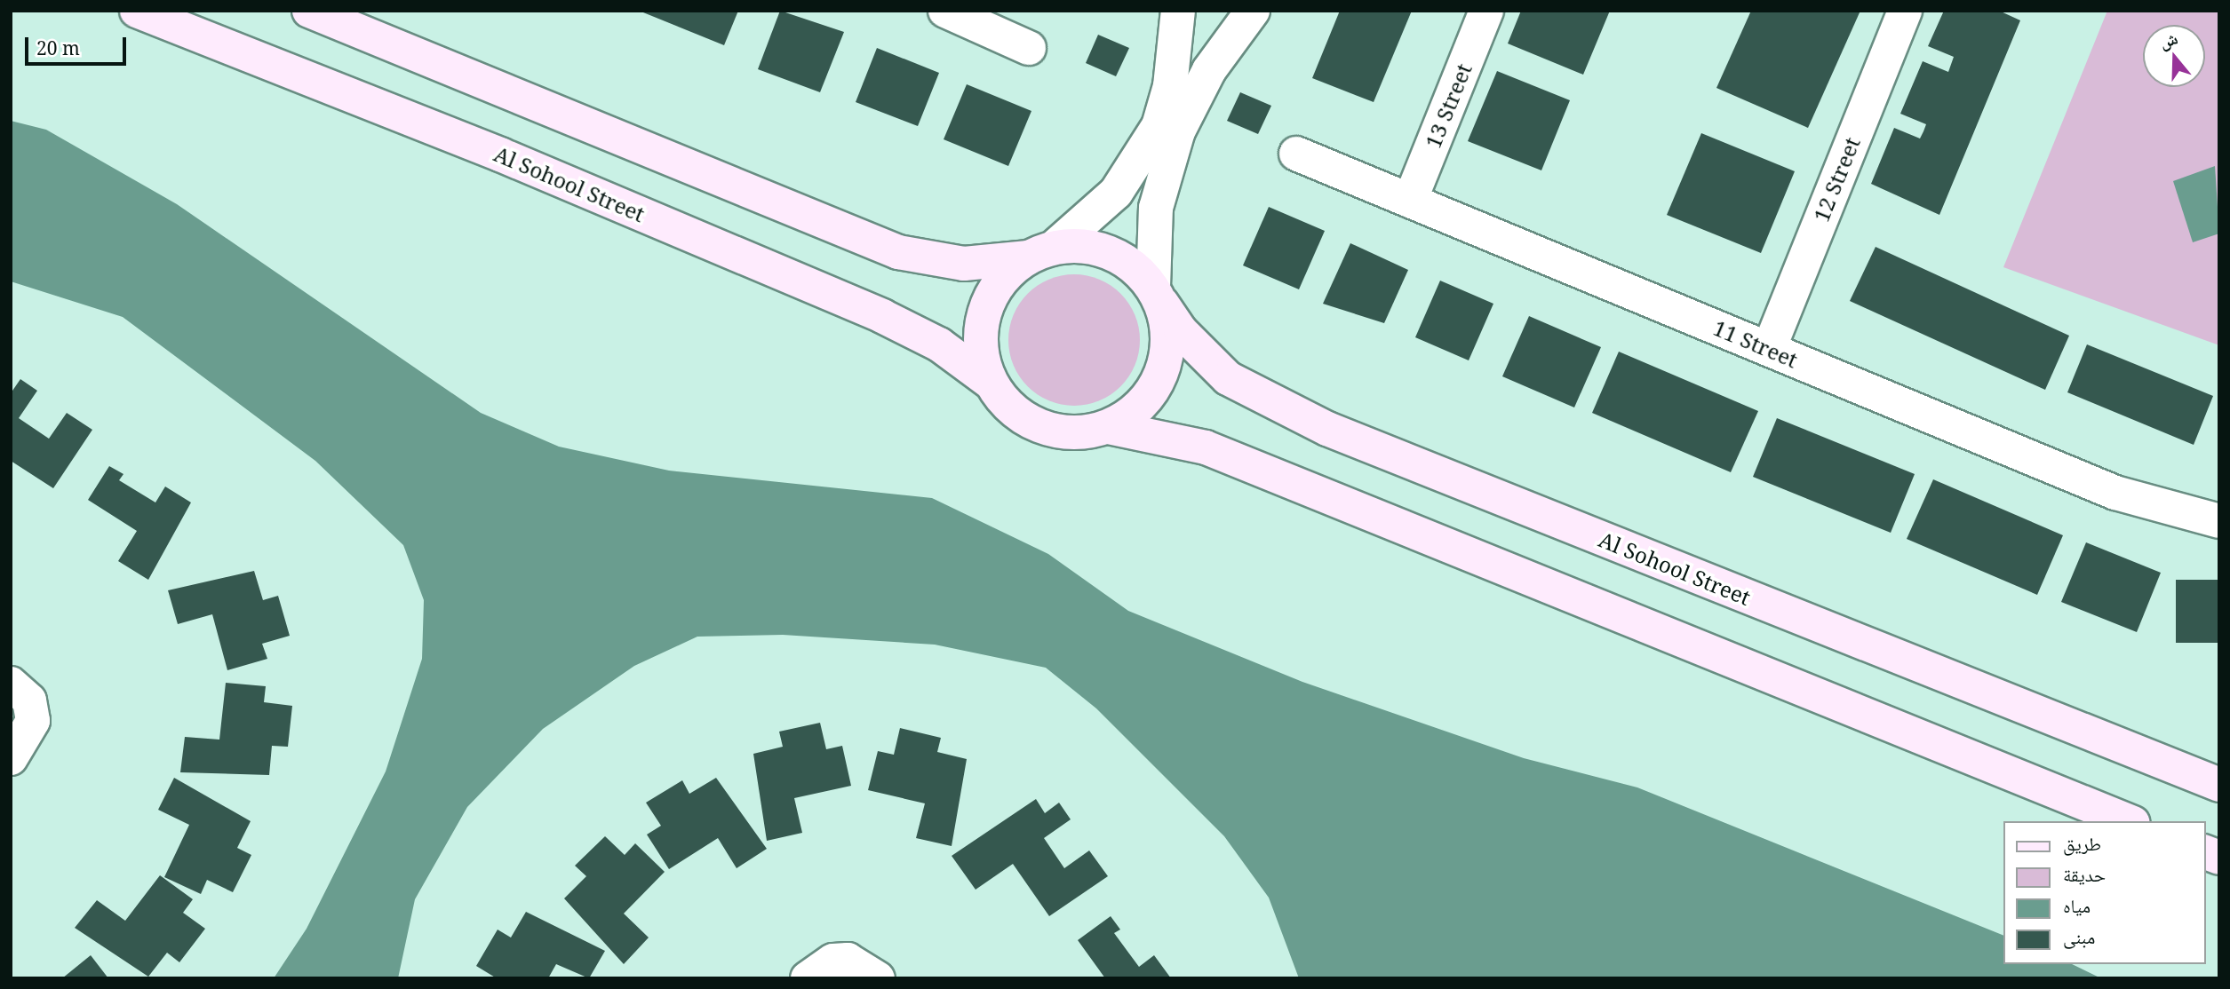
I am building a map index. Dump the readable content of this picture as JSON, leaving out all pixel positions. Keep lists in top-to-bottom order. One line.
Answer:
{"streets":{"main road":["Al Sohool Street"],"street":["13 Street","12 Street","11 Street"]},"crossings":[["13 Street","11 Street"],["12 Street","11 Street"]],"legend":["طريق","حديقة","مياه","مبنى"],"scale_bar":"20 m","north":"top"}
